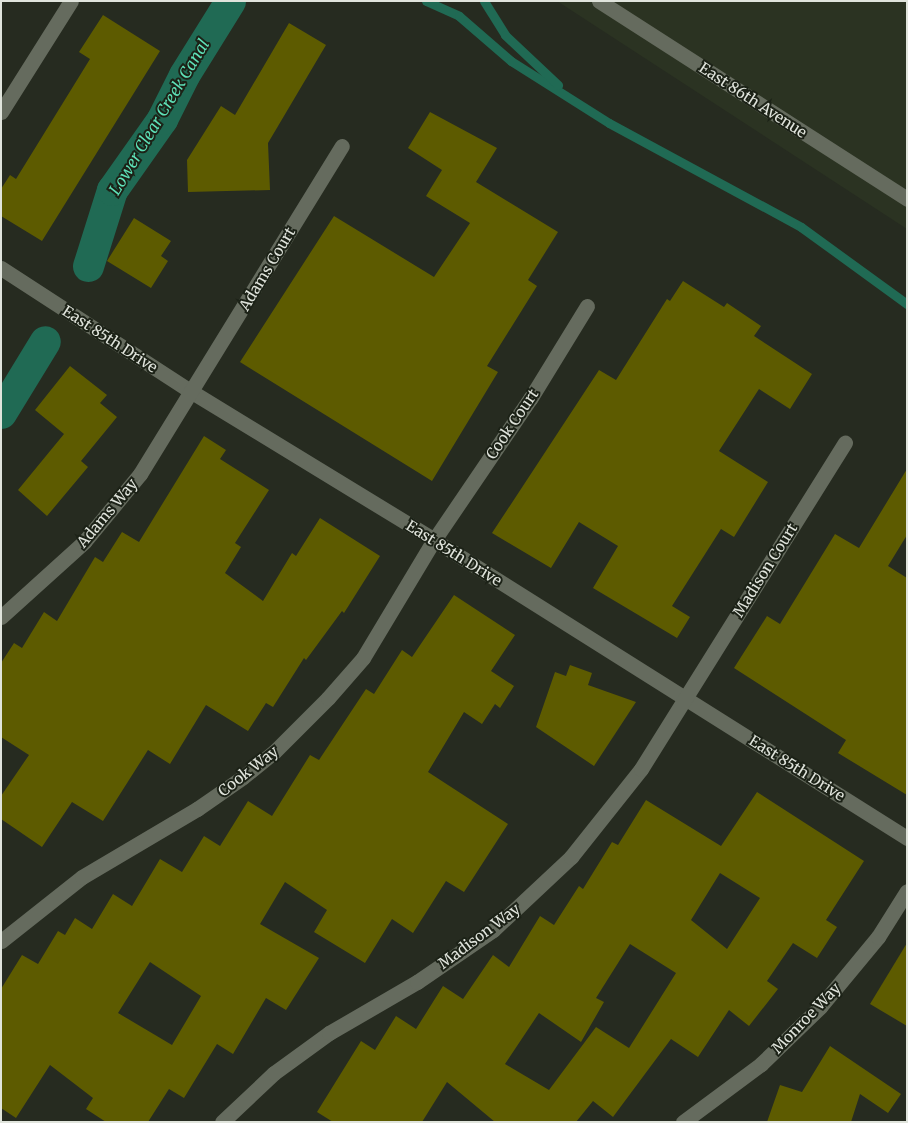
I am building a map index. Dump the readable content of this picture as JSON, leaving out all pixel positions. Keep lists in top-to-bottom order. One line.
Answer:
{"streets":{"street":["East 86th Avenue","Adams Court","East 85th Drive","Cook Court","Adams Way","Madison Court","Cook Way","Madison Way","Monroe Way"]},"crossings":[["Adams Court","East 85th Drive"],["Adams Court","Adams Way"],["East 85th Drive","Cook Court"],["East 85th Drive","Adams Way"],["East 85th Drive","Madison Court"],["East 85th Drive","Cook Way"],["East 85th Drive","Madison Way"],["Cook Court","Cook Way"],["Madison Court","Madison Way"]],"water":["Lower Clear Creek Canal"]}
